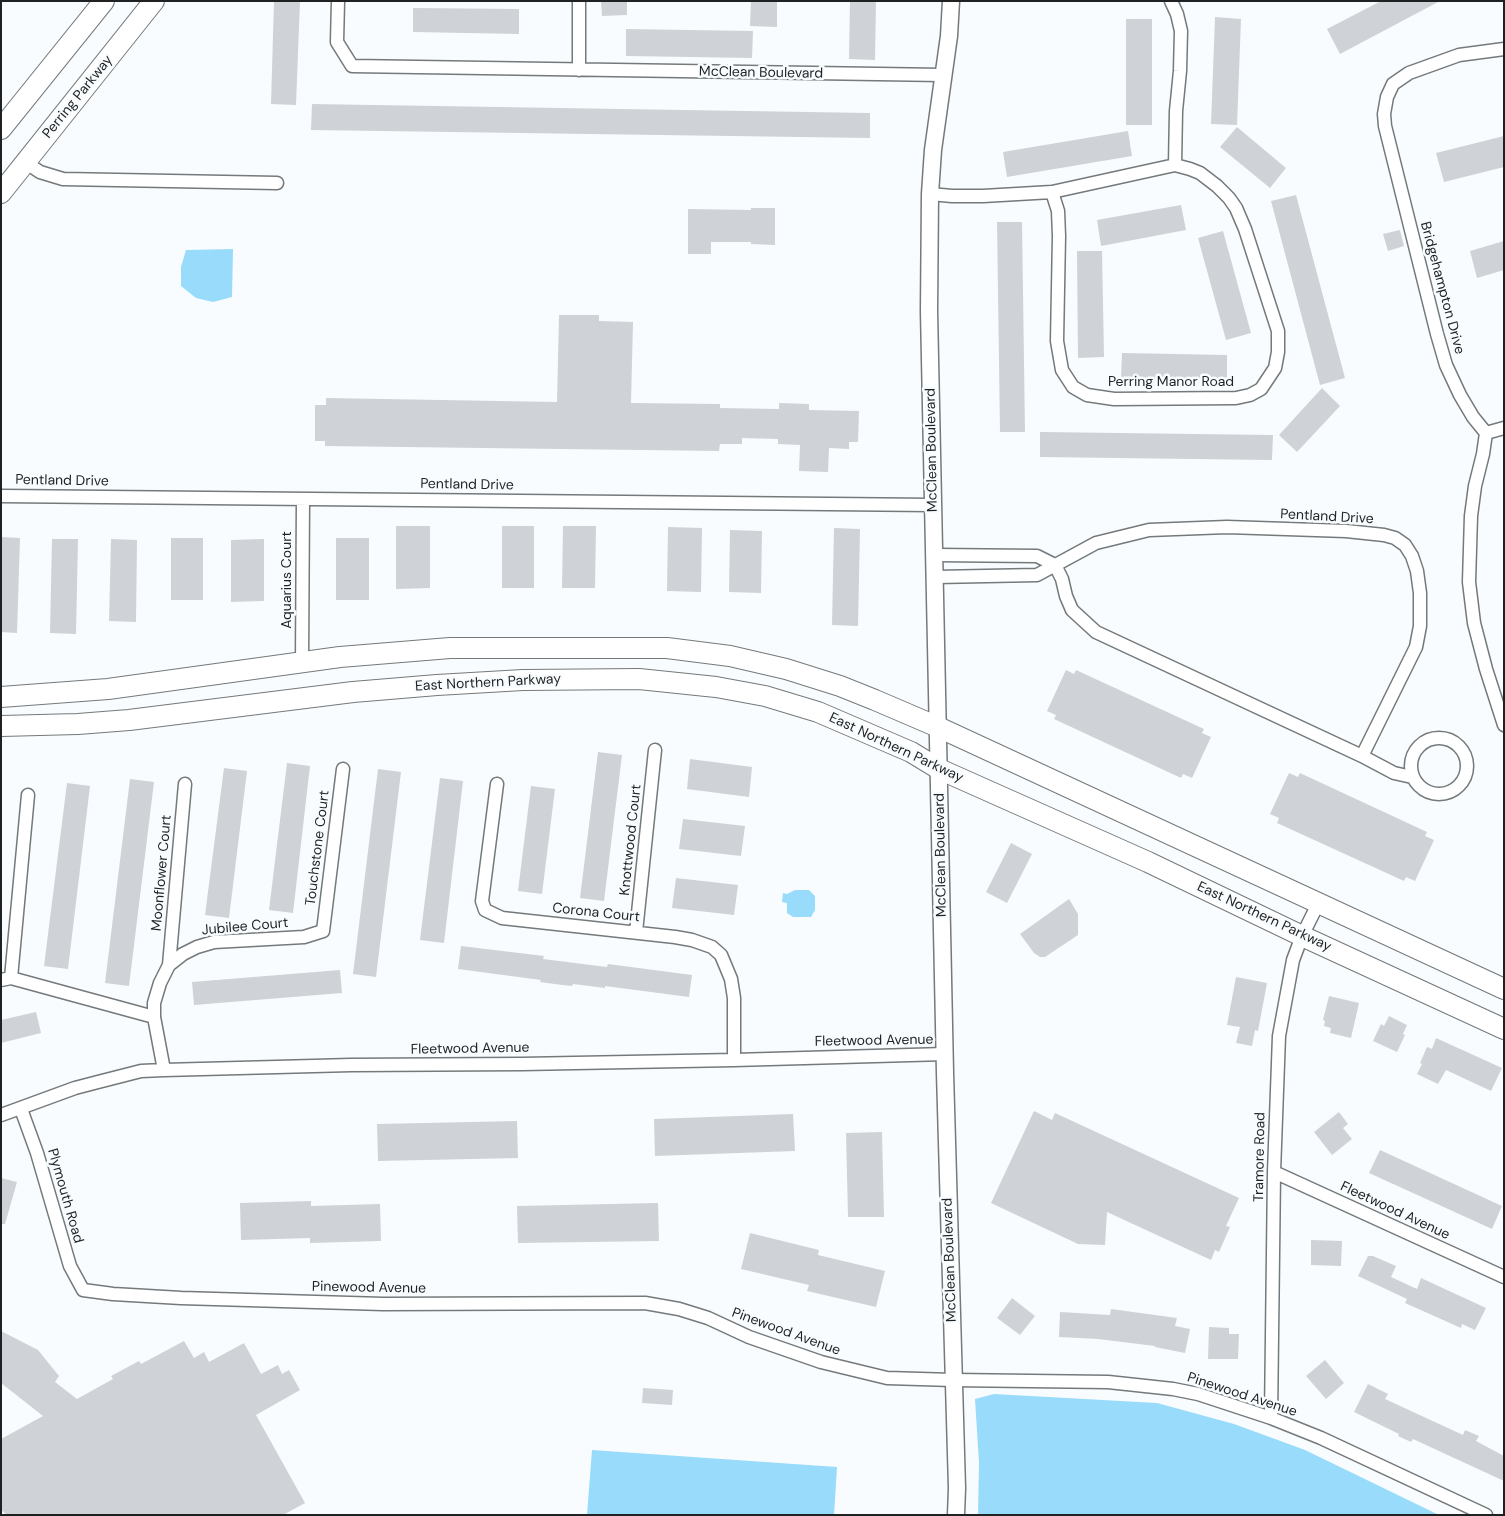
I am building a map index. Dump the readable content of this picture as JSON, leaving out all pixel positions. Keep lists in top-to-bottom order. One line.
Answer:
{"streets":{"main road":["Perring Parkway","East Northern Parkway"],"street":["McClean Boulevard","Bridgehampton Drive","Perring Manor Road","Pentland Drive","Aquarius Court","Knottwood Court","Touchstone Court","Moonflower Court","Corona Court","Jubilee Court","Fleetwood Avenue","Tramore Road","Plymouth Road","Pinewood Avenue"]},"crossings":[["McClean Boulevard","Perring Manor Road"],["McClean Boulevard","Pentland Drive"],["McClean Boulevard","East Northern Parkway"],["McClean Boulevard","Fleetwood Avenue"],["McClean Boulevard","Pinewood Avenue"],["Pentland Drive","Aquarius Court"],["East Northern Parkway","Tramore Road"],["Knottwood Court","Corona Court"],["Touchstone Court","Jubilee Court"],["Moonflower Court","Jubilee Court"],["Corona Court","Fleetwood Avenue"],["Fleetwood Avenue","Tramore Road"],["Fleetwood Avenue","Plymouth Road"],["Tramore Road","Pinewood Avenue"],["Plymouth Road","Pinewood Avenue"]]}
